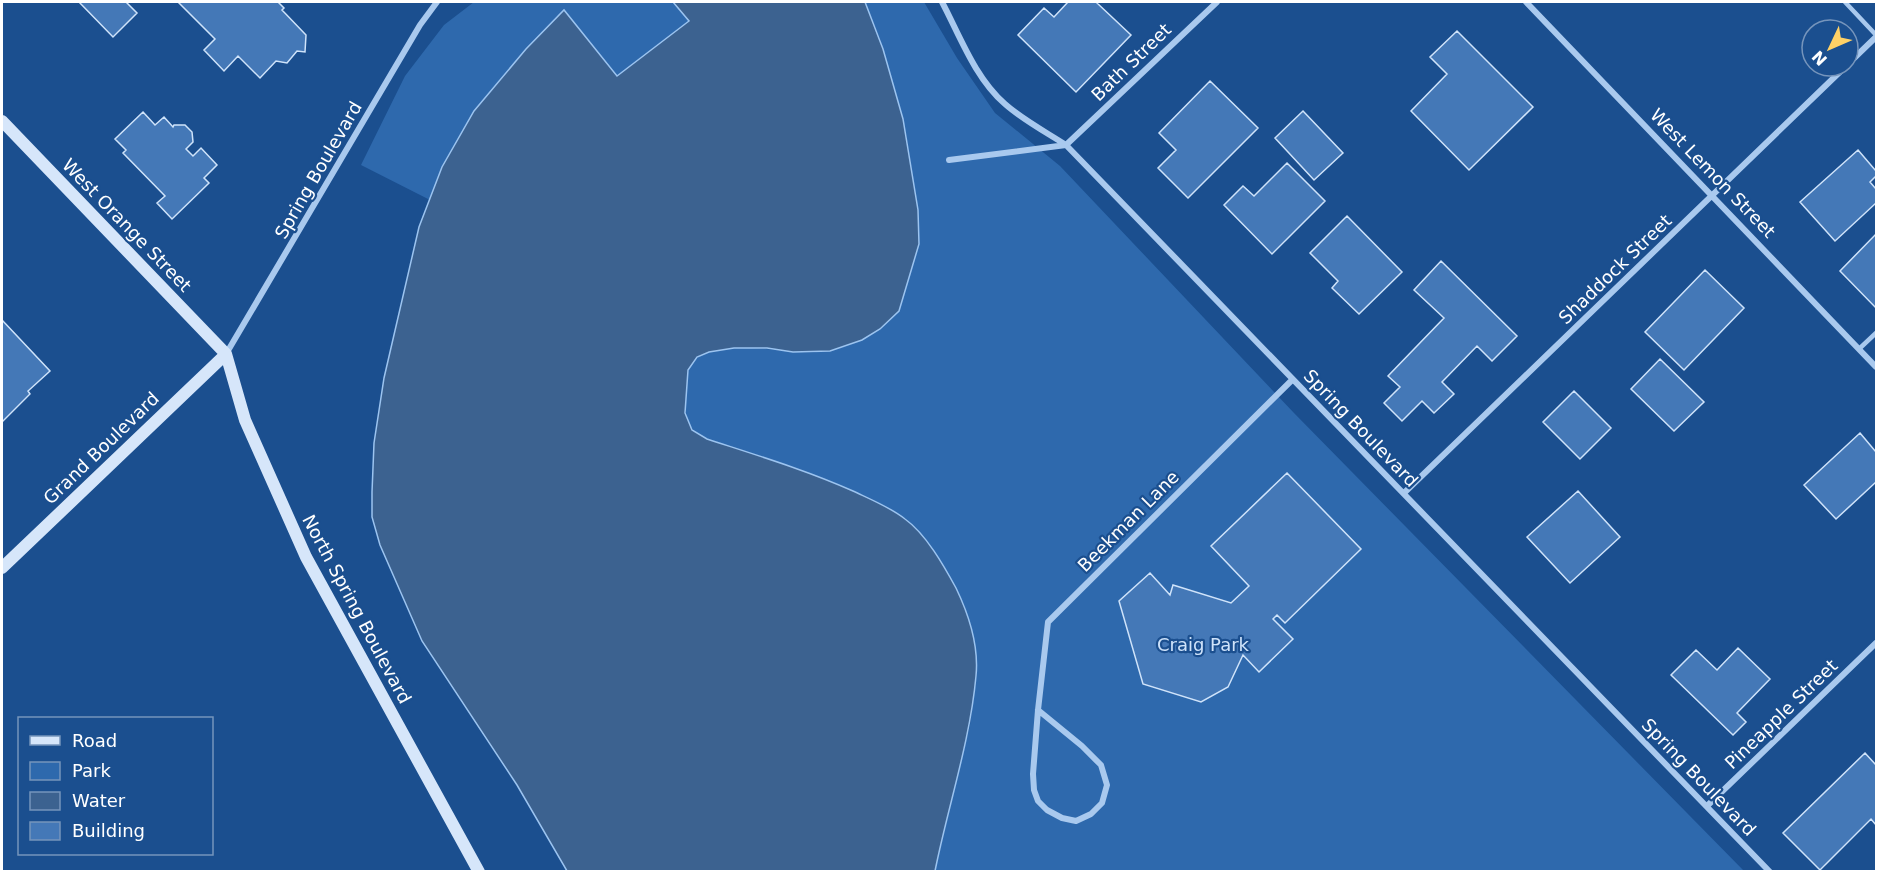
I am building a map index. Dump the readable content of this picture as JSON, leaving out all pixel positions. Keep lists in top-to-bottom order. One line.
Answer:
{"streets":{"street":["Bath Street","Spring Boulevard","West Lemon Street","West Orange Street","Shaddock Street","Grand Boulevard","Beekman Lane","North Spring Boulevard","Pineapple Street"]},"crossings":[["Bath Street","Spring Boulevard"],["Spring Boulevard","West Orange Street"],["Spring Boulevard","Shaddock Street"],["Spring Boulevard","Grand Boulevard"],["Spring Boulevard","Beekman Lane"],["Spring Boulevard","North Spring Boulevard"],["Spring Boulevard","Pineapple Street"],["West Lemon Street","Shaddock Street"],["West Orange Street","Grand Boulevard"],["West Orange Street","North Spring Boulevard"],["Grand Boulevard","North Spring Boulevard"]],"parks":["Craig Park"],"legend":["Road","Park","Water","Building"],"north":"bottom left"}
